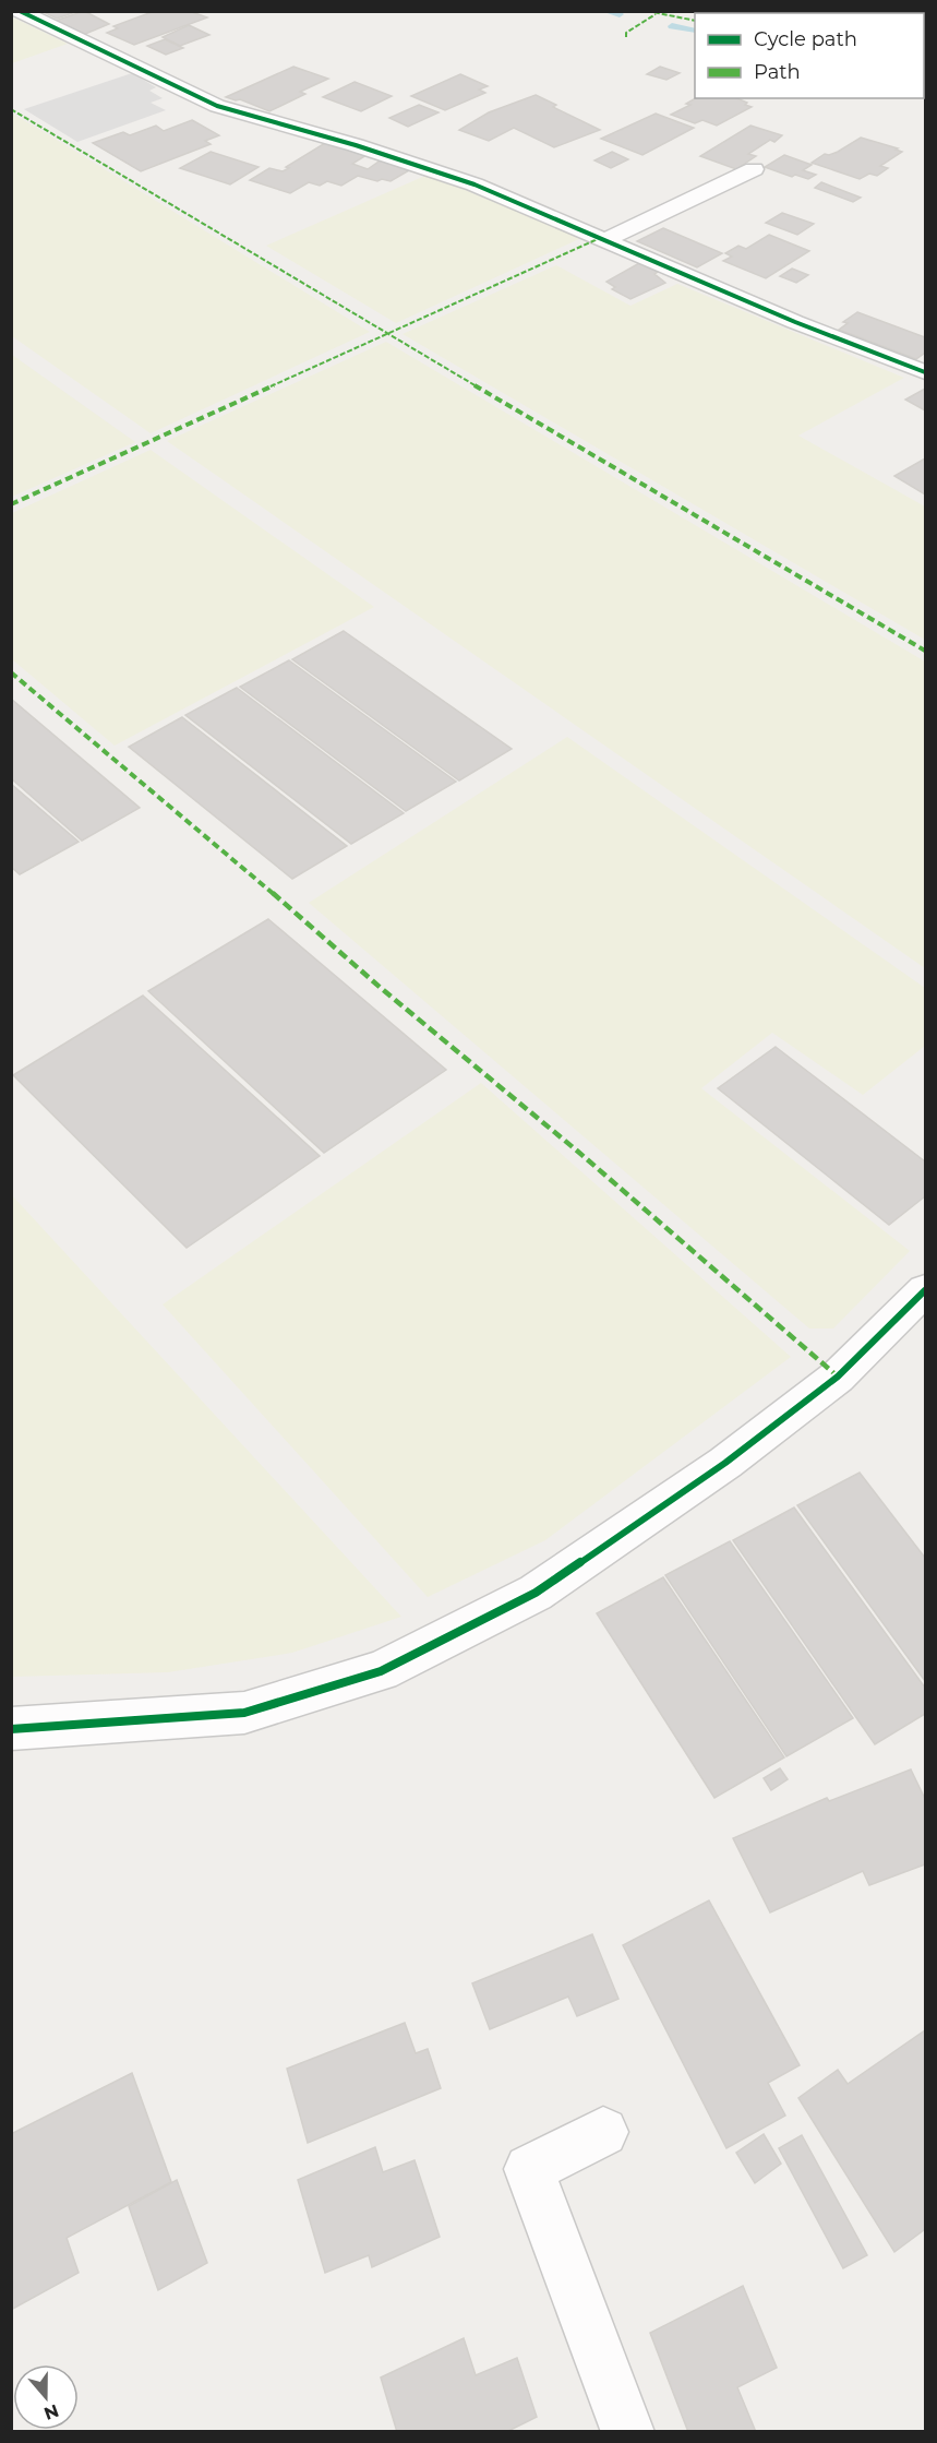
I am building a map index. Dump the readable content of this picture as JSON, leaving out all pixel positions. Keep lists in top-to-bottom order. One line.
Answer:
{"legend":["Cycle path","Path"],"north":"bottom"}
